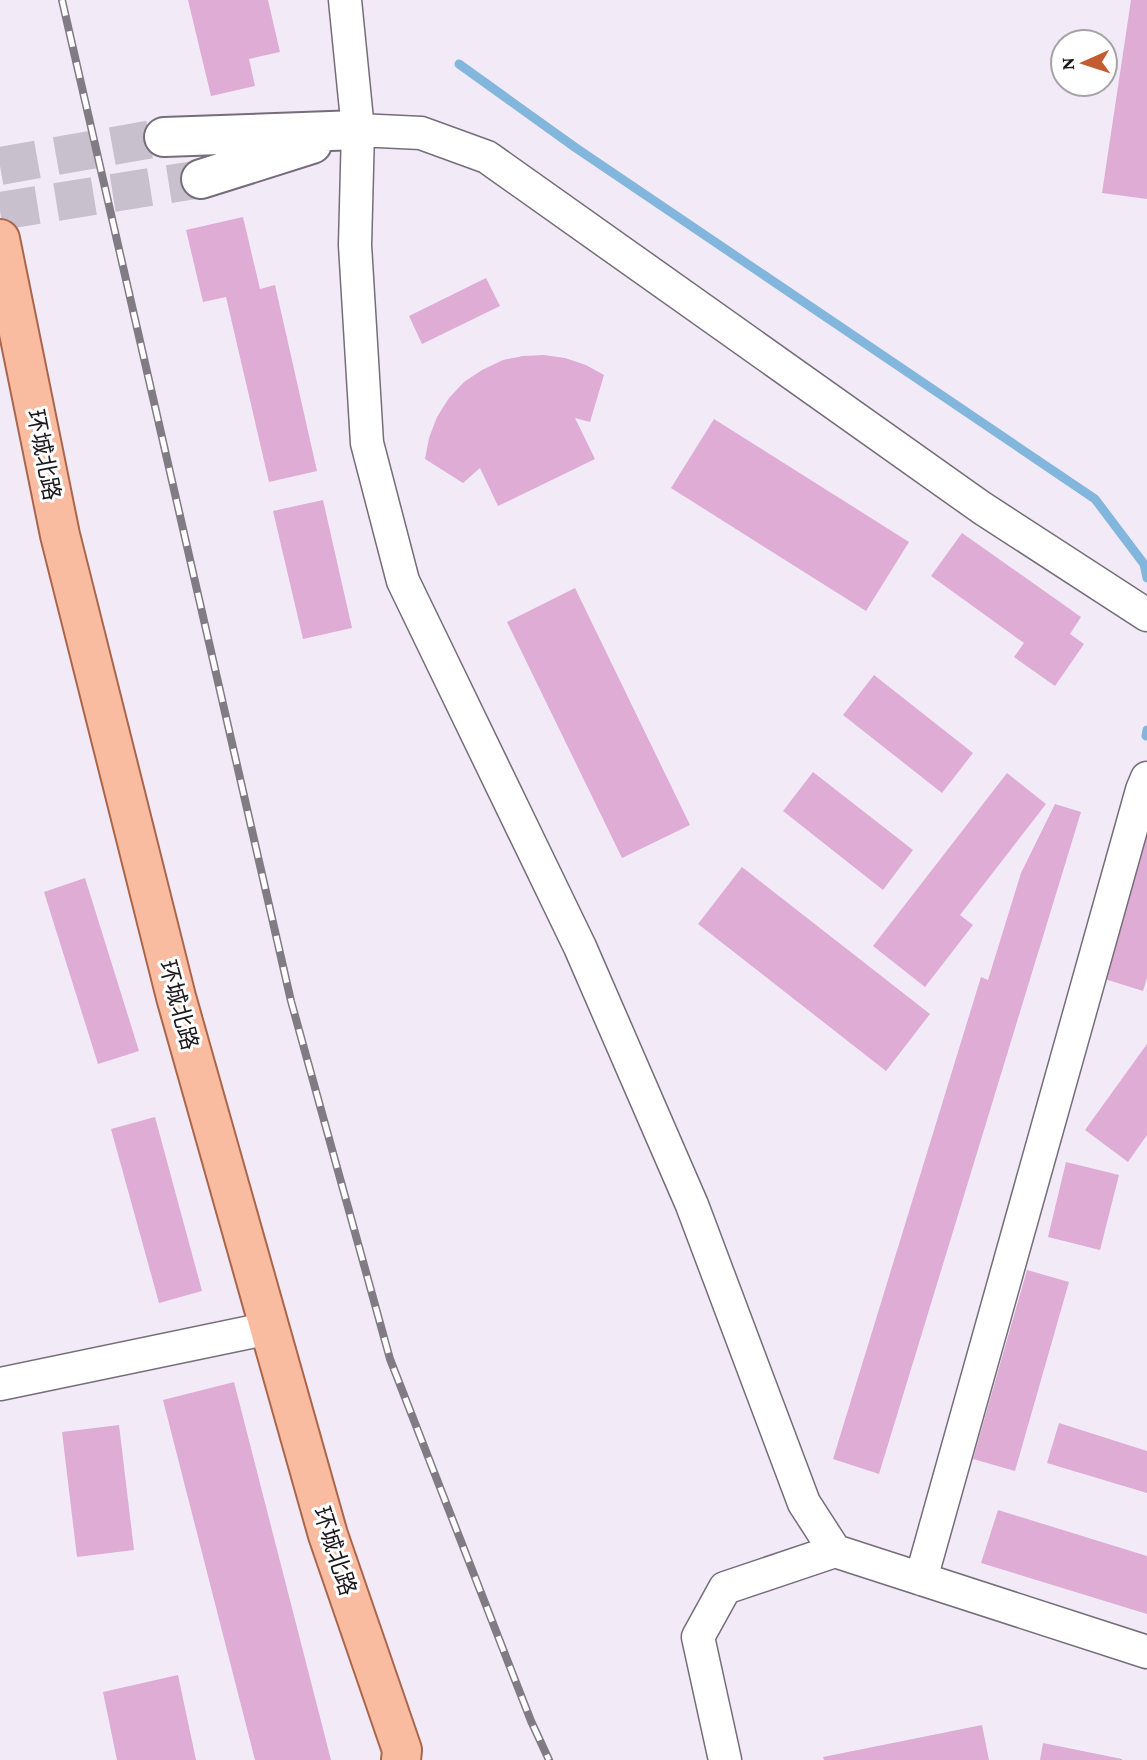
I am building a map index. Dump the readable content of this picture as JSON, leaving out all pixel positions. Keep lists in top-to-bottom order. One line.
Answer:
{"streets":{"main road":["环城北路"]},"north":"left"}
